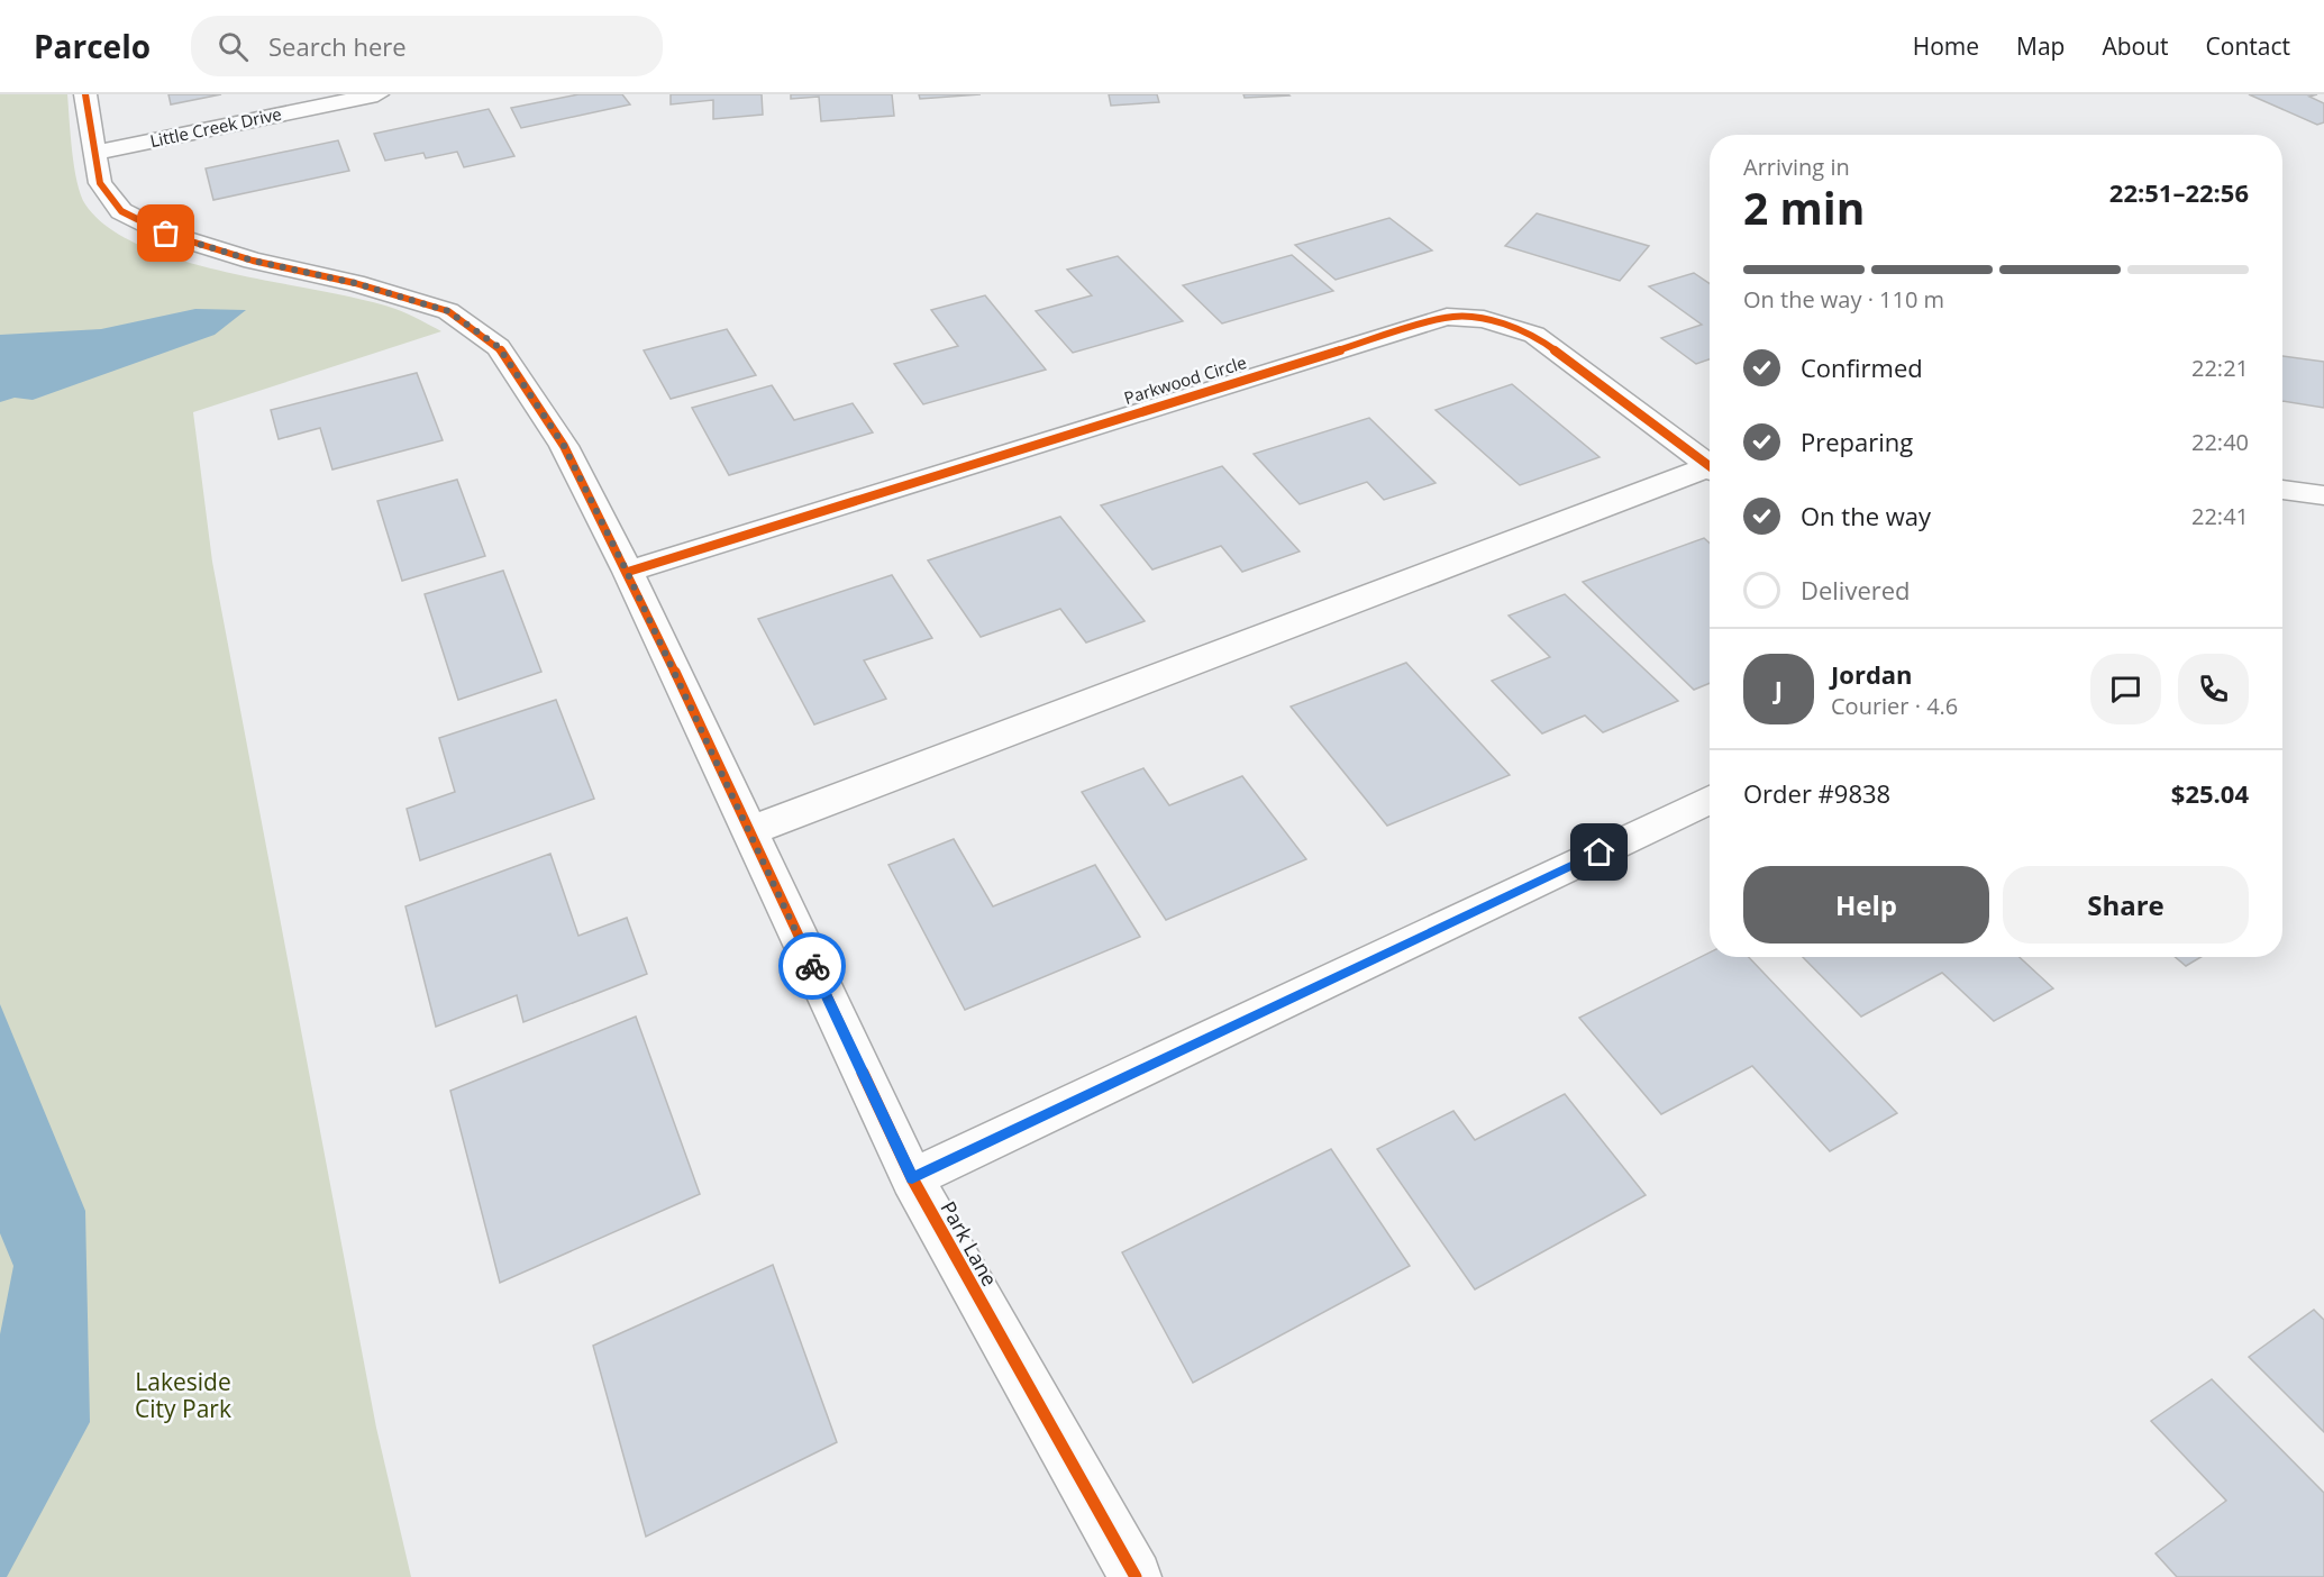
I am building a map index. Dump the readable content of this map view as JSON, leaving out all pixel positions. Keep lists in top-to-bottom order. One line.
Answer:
{"streets":{"street":["Little Creek Drive","Parkwood Circle","Park Lane"]},"crossings":[["Little Creek Drive","Park Lane"],["Parkwood Circle","Park Lane"]],"parks":["Lakeside City Park"],"page":{"header":"Parcelo","search":"Search here","nav":["Home","Map","About","Contact"],"heading":["2 min","Arriving in","22:51–22:56"],"panel":["Jordan","Courier · 4.6","Order #9838","$25.04"],"bar":"On the way · 110 m","list":[["Confirmed","22:21"],["Preparing","22:40"],["On the way","22:41"],"Delivered"],"round":"J","buttons":["Help","Share"]}}
